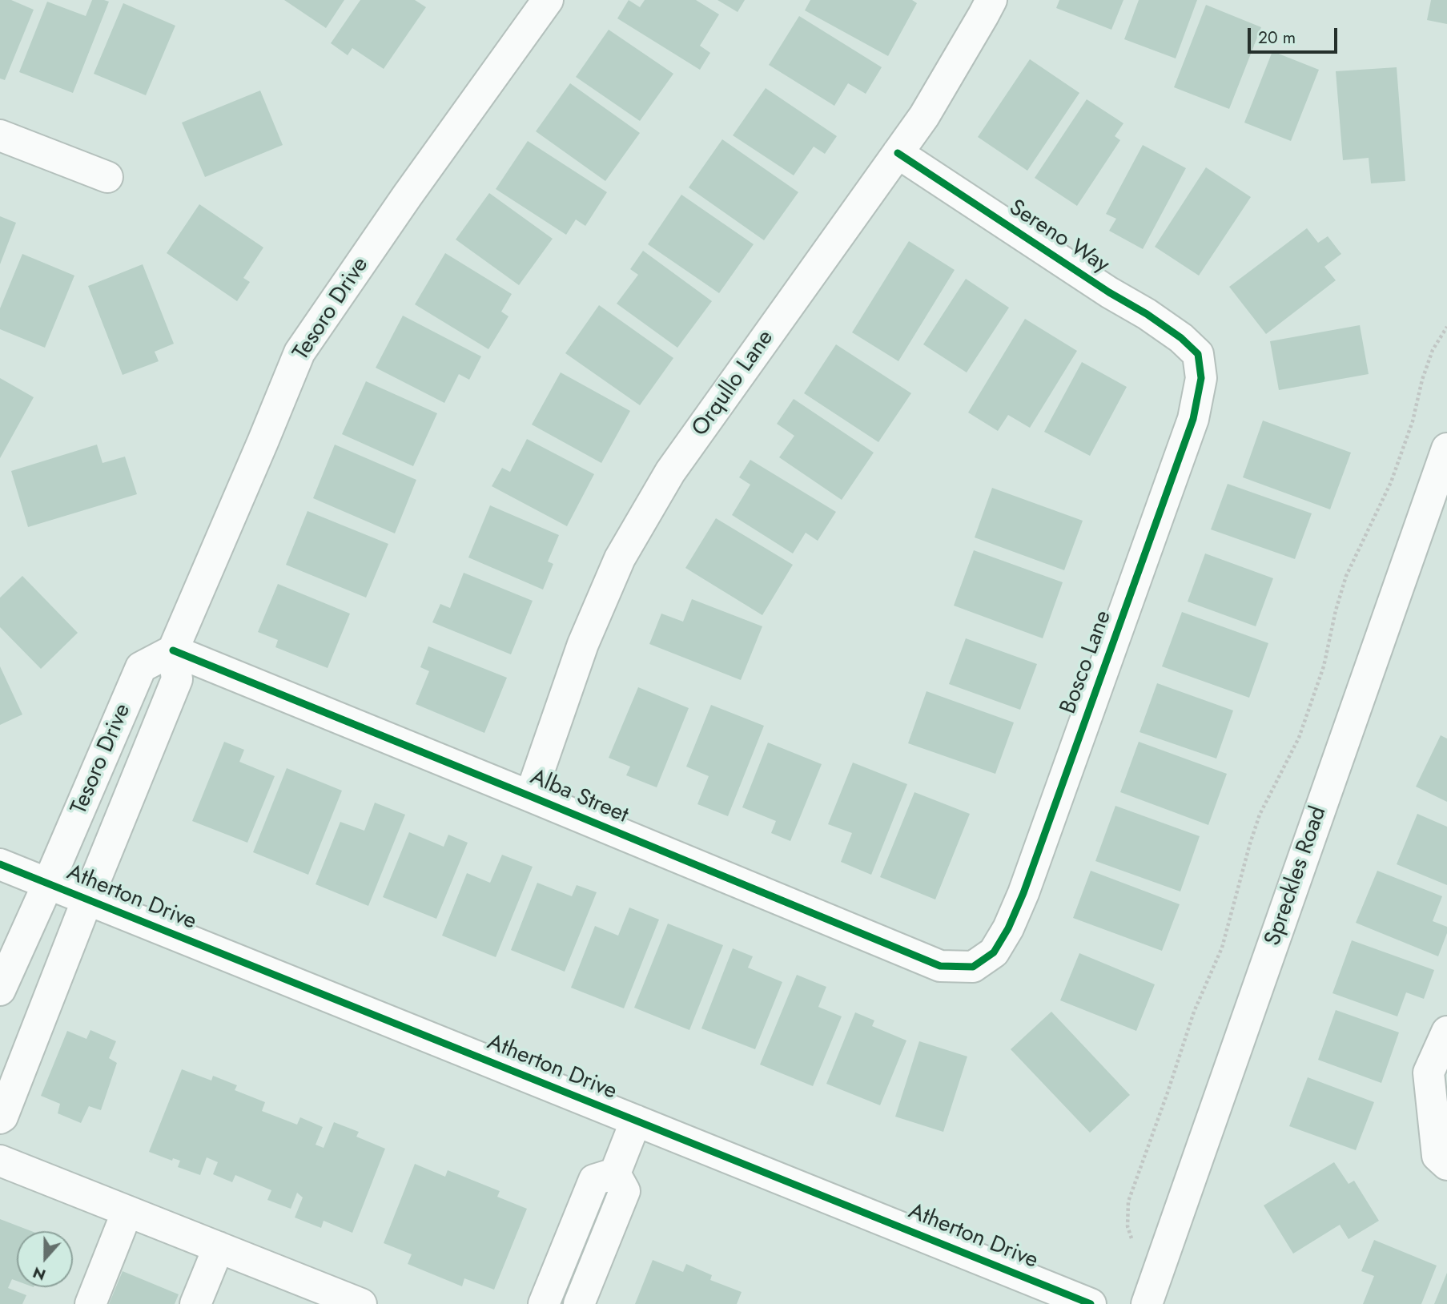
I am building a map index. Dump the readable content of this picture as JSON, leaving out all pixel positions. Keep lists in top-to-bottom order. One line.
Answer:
{"streets":{"street":["Sereno Way","Tesoro Drive","Orqullo Lane","Bosco Lane","Alba Street","Spreckles Road","Atherton Drive"]},"crossings":[["Sereno Way","Orqullo Lane"],["Sereno Way","Bosco Lane"],["Tesoro Drive","Alba Street"],["Tesoro Drive","Atherton Drive"],["Orqullo Lane","Alba Street"],["Bosco Lane","Alba Street"]],"scale_bar":"20 m","north":"bottom"}
